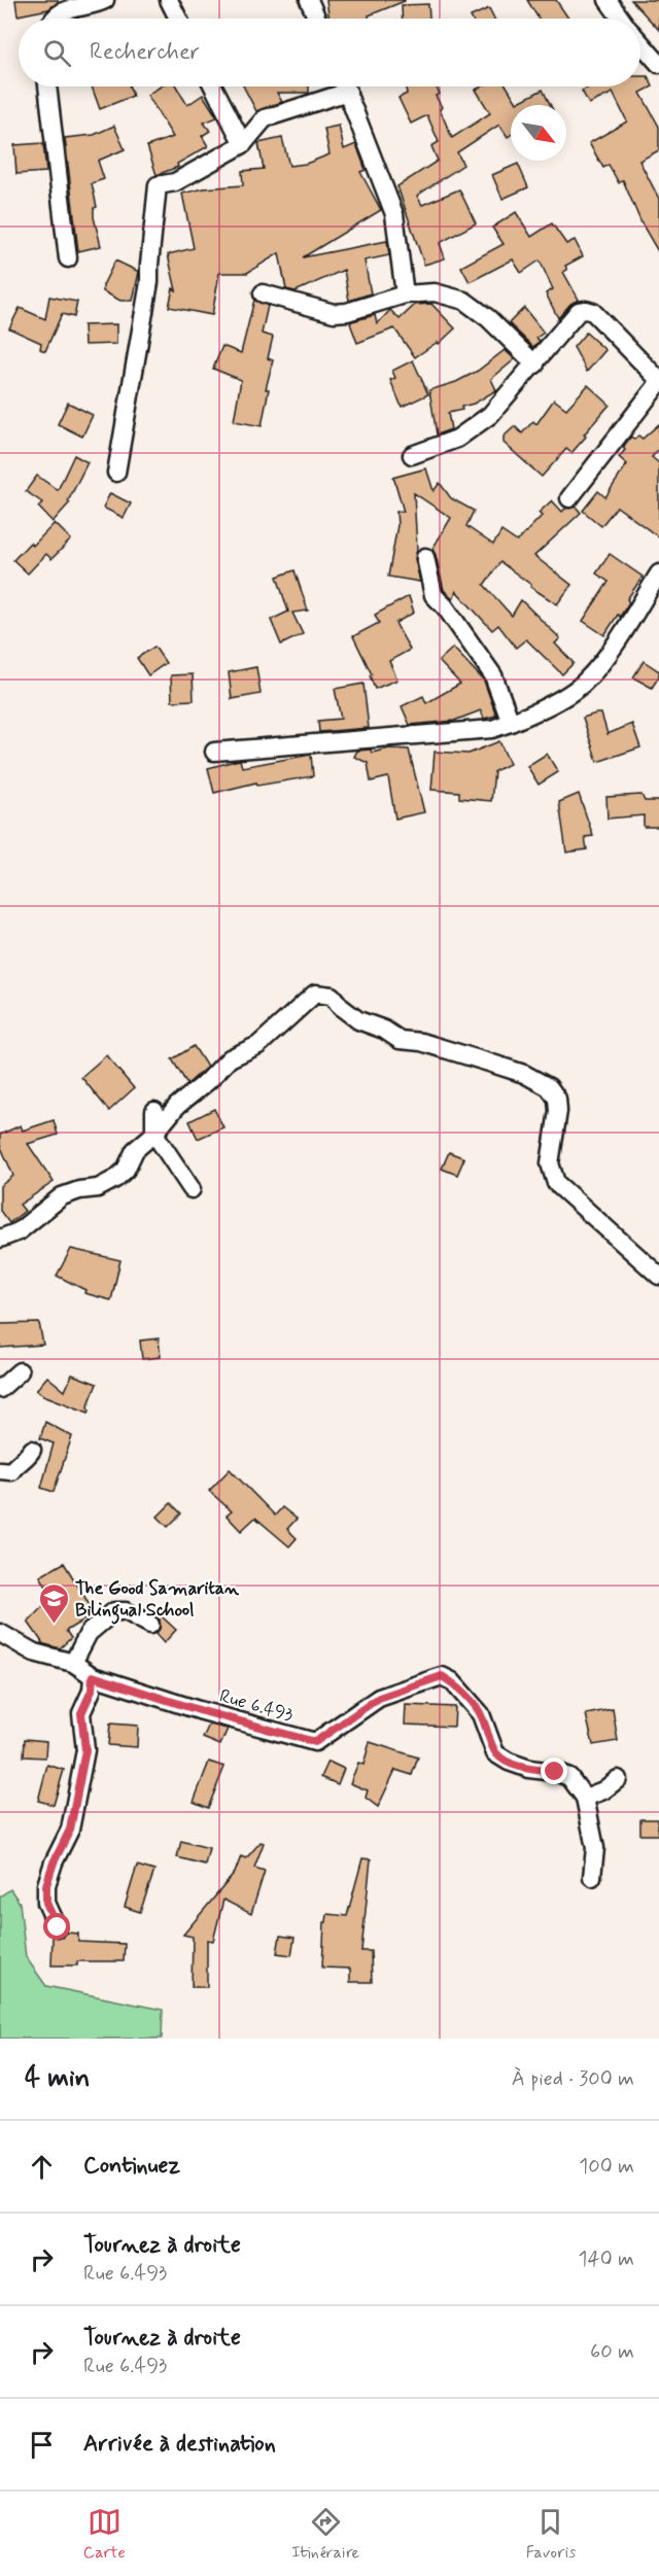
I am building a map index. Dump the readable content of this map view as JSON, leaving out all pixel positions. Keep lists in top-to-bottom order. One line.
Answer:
{"streets":{"street":["Rue 6.493"]},"places":{"school or university":["The Good Samaritan Bilingual School"]},"north":"bottom right","page":{"search":"Rechercher","heading":["4 min","À pied · 300 m"],"list":[["Continuez","100 m"],["Tournez à droite","Rue 6.493","140 m"],["Tournez à droite","Rue 6.493","60 m"],"Arrivée à destination"],"nav":["Carte","Itinéraire","Favoris"]}}
